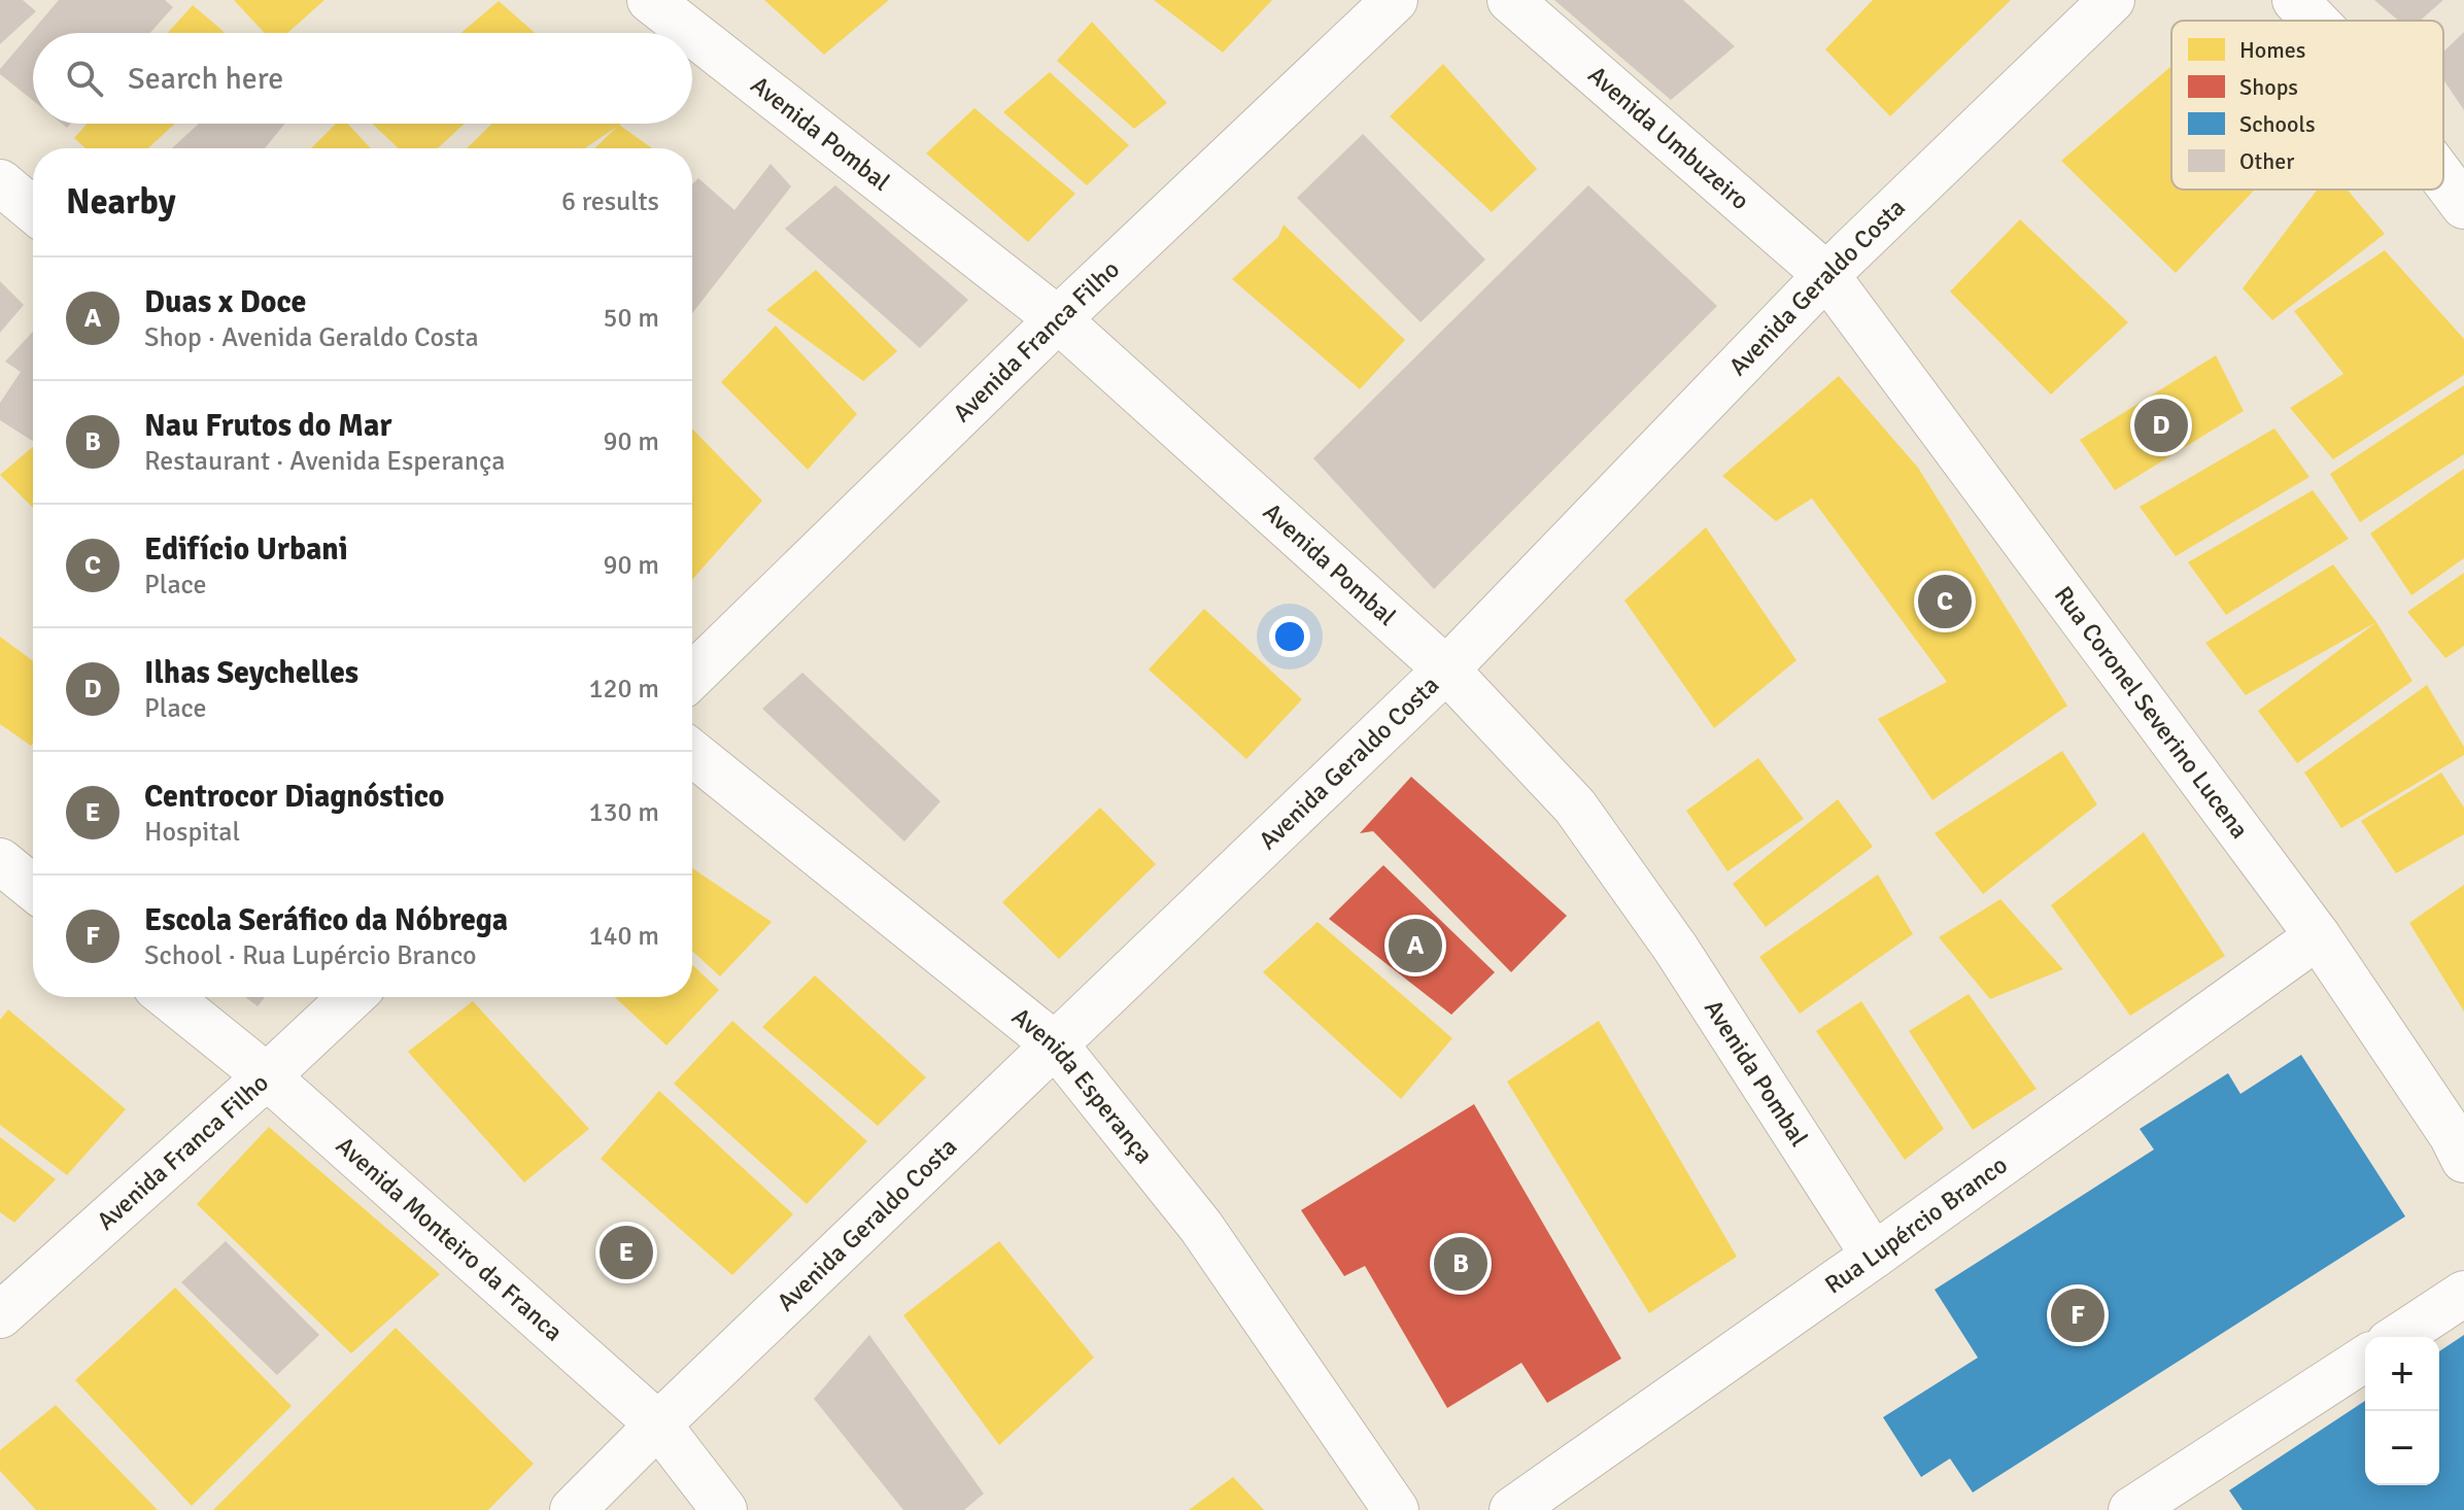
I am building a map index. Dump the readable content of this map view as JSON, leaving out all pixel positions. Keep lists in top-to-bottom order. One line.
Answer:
{"streets":{"street":["Avenida Pombal","Avenida Umbuzeiro","Avenida Geraldo Costa","Avenida Franca Filho","Rua Coronel Severino Lucena","Avenida Esperança","Rua Lupércio Branco","Avenida Monteiro da Franca"]},"crossings":[["Avenida Pombal","Avenida Geraldo Costa"],["Avenida Pombal","Avenida Franca Filho"],["Avenida Pombal","Rua Lupércio Branco"],["Avenida Umbuzeiro","Avenida Geraldo Costa"],["Avenida Umbuzeiro","Rua Coronel Severino Lucena"],["Avenida Geraldo Costa","Rua Coronel Severino Lucena"],["Avenida Geraldo Costa","Avenida Esperança"],["Avenida Geraldo Costa","Avenida Monteiro da Franca"],["Avenida Franca Filho","Avenida Monteiro da Franca"],["Rua Coronel Severino Lucena","Rua Lupércio Branco"]],"legend":["Homes","Shops","Schools","Other"],"page":{"search":"Search here","heading":["Nearby","6 results"],"list":[{"mark":"A","name":"Duas x Doce","note":"Shop · Avenida Geraldo Costa","value":"50 m"},{"mark":"B","name":"Nau Frutos do Mar","note":"Restaurant · Avenida Esperança","value":"90 m"},{"mark":"C","name":"Edifício Urbani","note":"Place","value":"90 m"},{"mark":"D","name":"Ilhas Seychelles","note":"Place","value":"120 m"},{"mark":"E","name":"Centrocor Diagnóstico","note":"Hospital","value":"130 m"},{"mark":"F","name":"Escola Seráfico da Nóbrega","note":"School · Rua Lupércio Branco","value":"140 m"}],"pins":["D","C","A","E","B","F"],"map_buttons":["+","−"]}}
